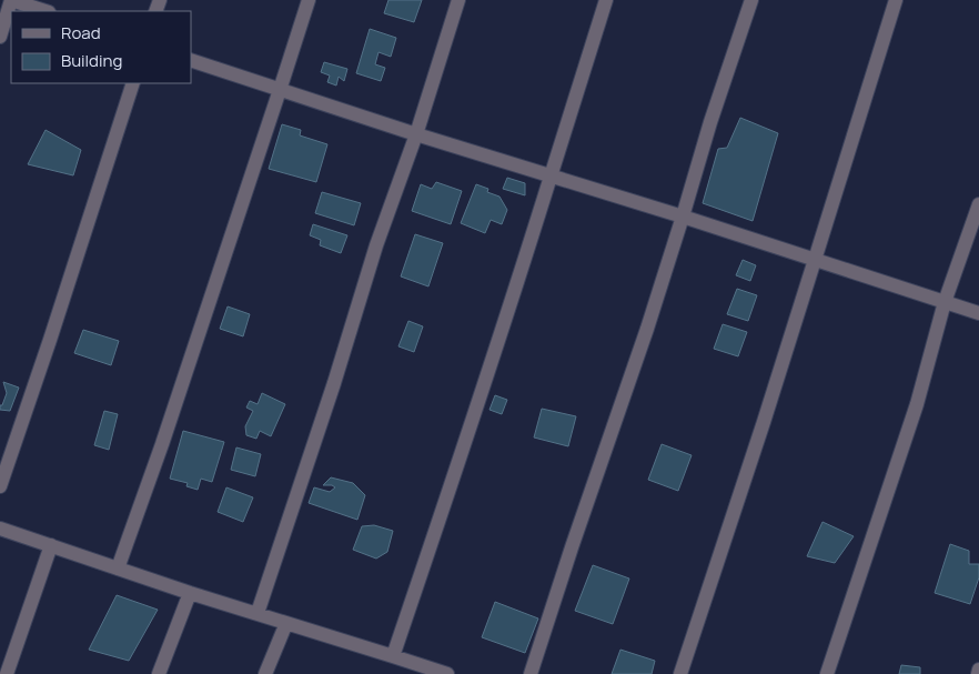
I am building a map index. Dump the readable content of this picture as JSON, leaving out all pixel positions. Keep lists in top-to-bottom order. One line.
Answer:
{"legend":["Road","Building"]}
